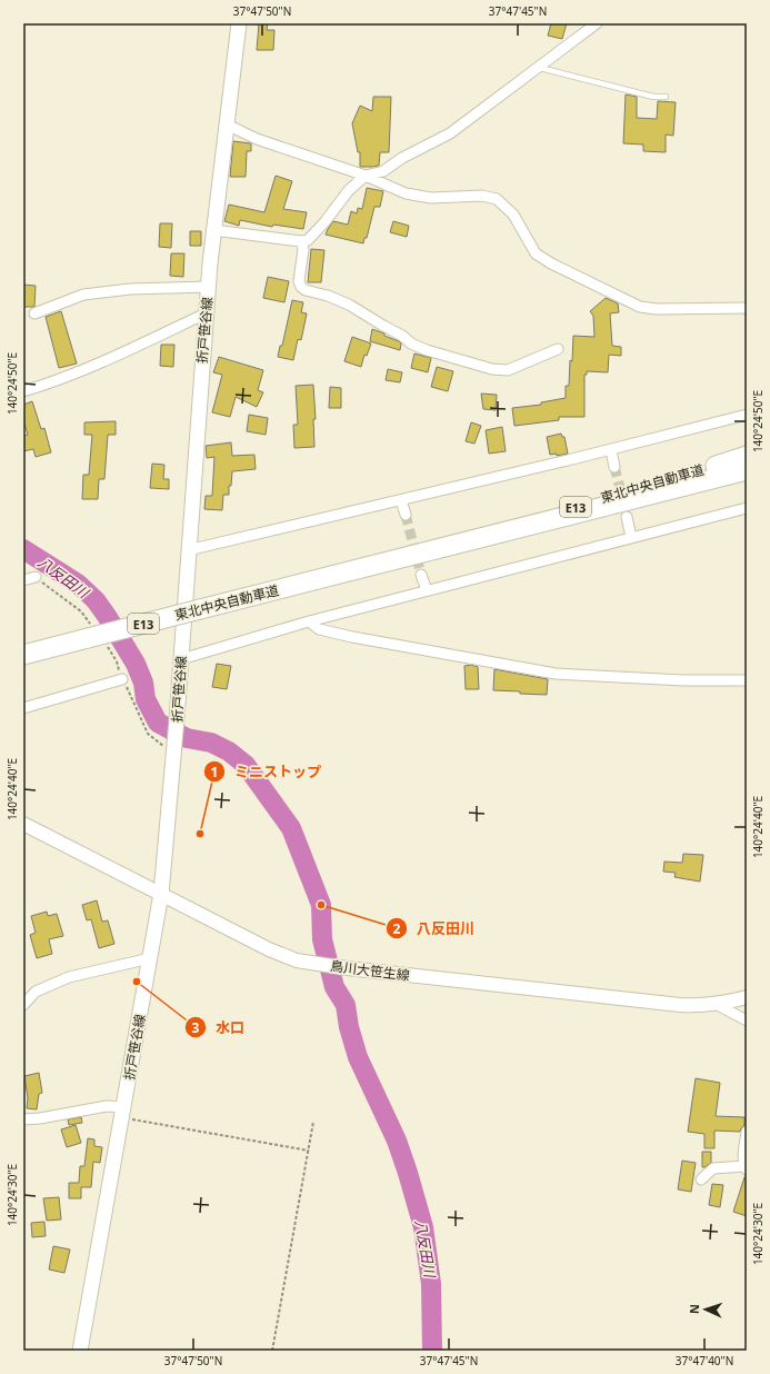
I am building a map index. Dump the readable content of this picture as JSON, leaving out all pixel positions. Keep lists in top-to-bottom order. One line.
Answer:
{"streets":{"highway":["東北中央自動車道","E13"],"main road":["折戸笹谷線"],"street":["鳥川大笹生線"]},"crossings":[["折戸笹谷線","鳥川大笹生線"]],"water":["八反田川"],"places":["ミニストップ","八反田川","水口"],"north":"left","coordinates":["37°47'50\"N","37°47'45\"N","140°24'50\"E","140°24'40\"E","140°24'30\"E","37°47'40\"N"]}
